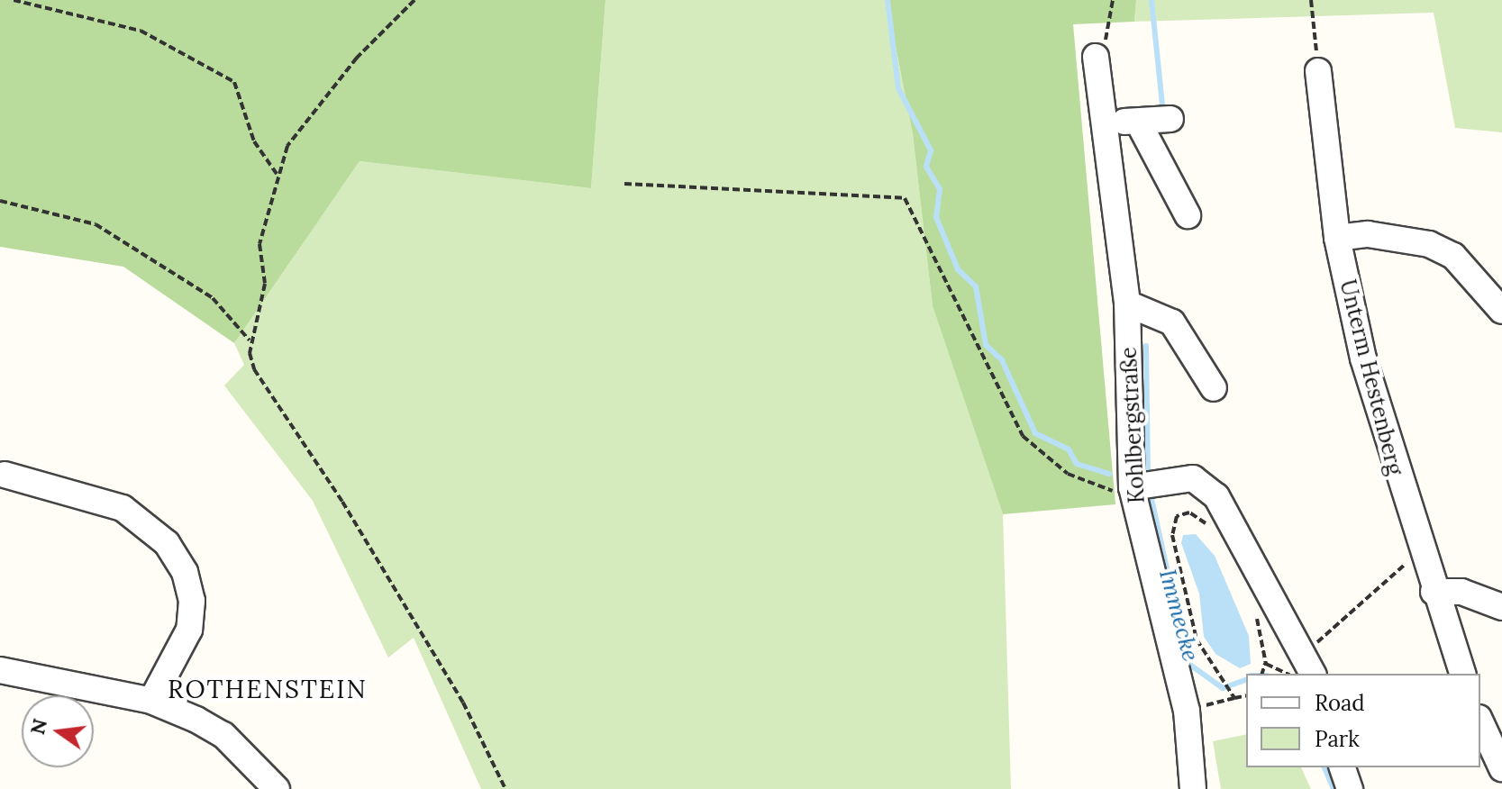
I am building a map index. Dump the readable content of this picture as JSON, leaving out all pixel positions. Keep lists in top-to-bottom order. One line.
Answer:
{"streets":{"street":["Unterm Hestenberg","Kohlbergstraße"]},"districts":["ROTHENSTEIN"],"water":["Immecke"],"legend":["Road","Park"],"north":"left"}
